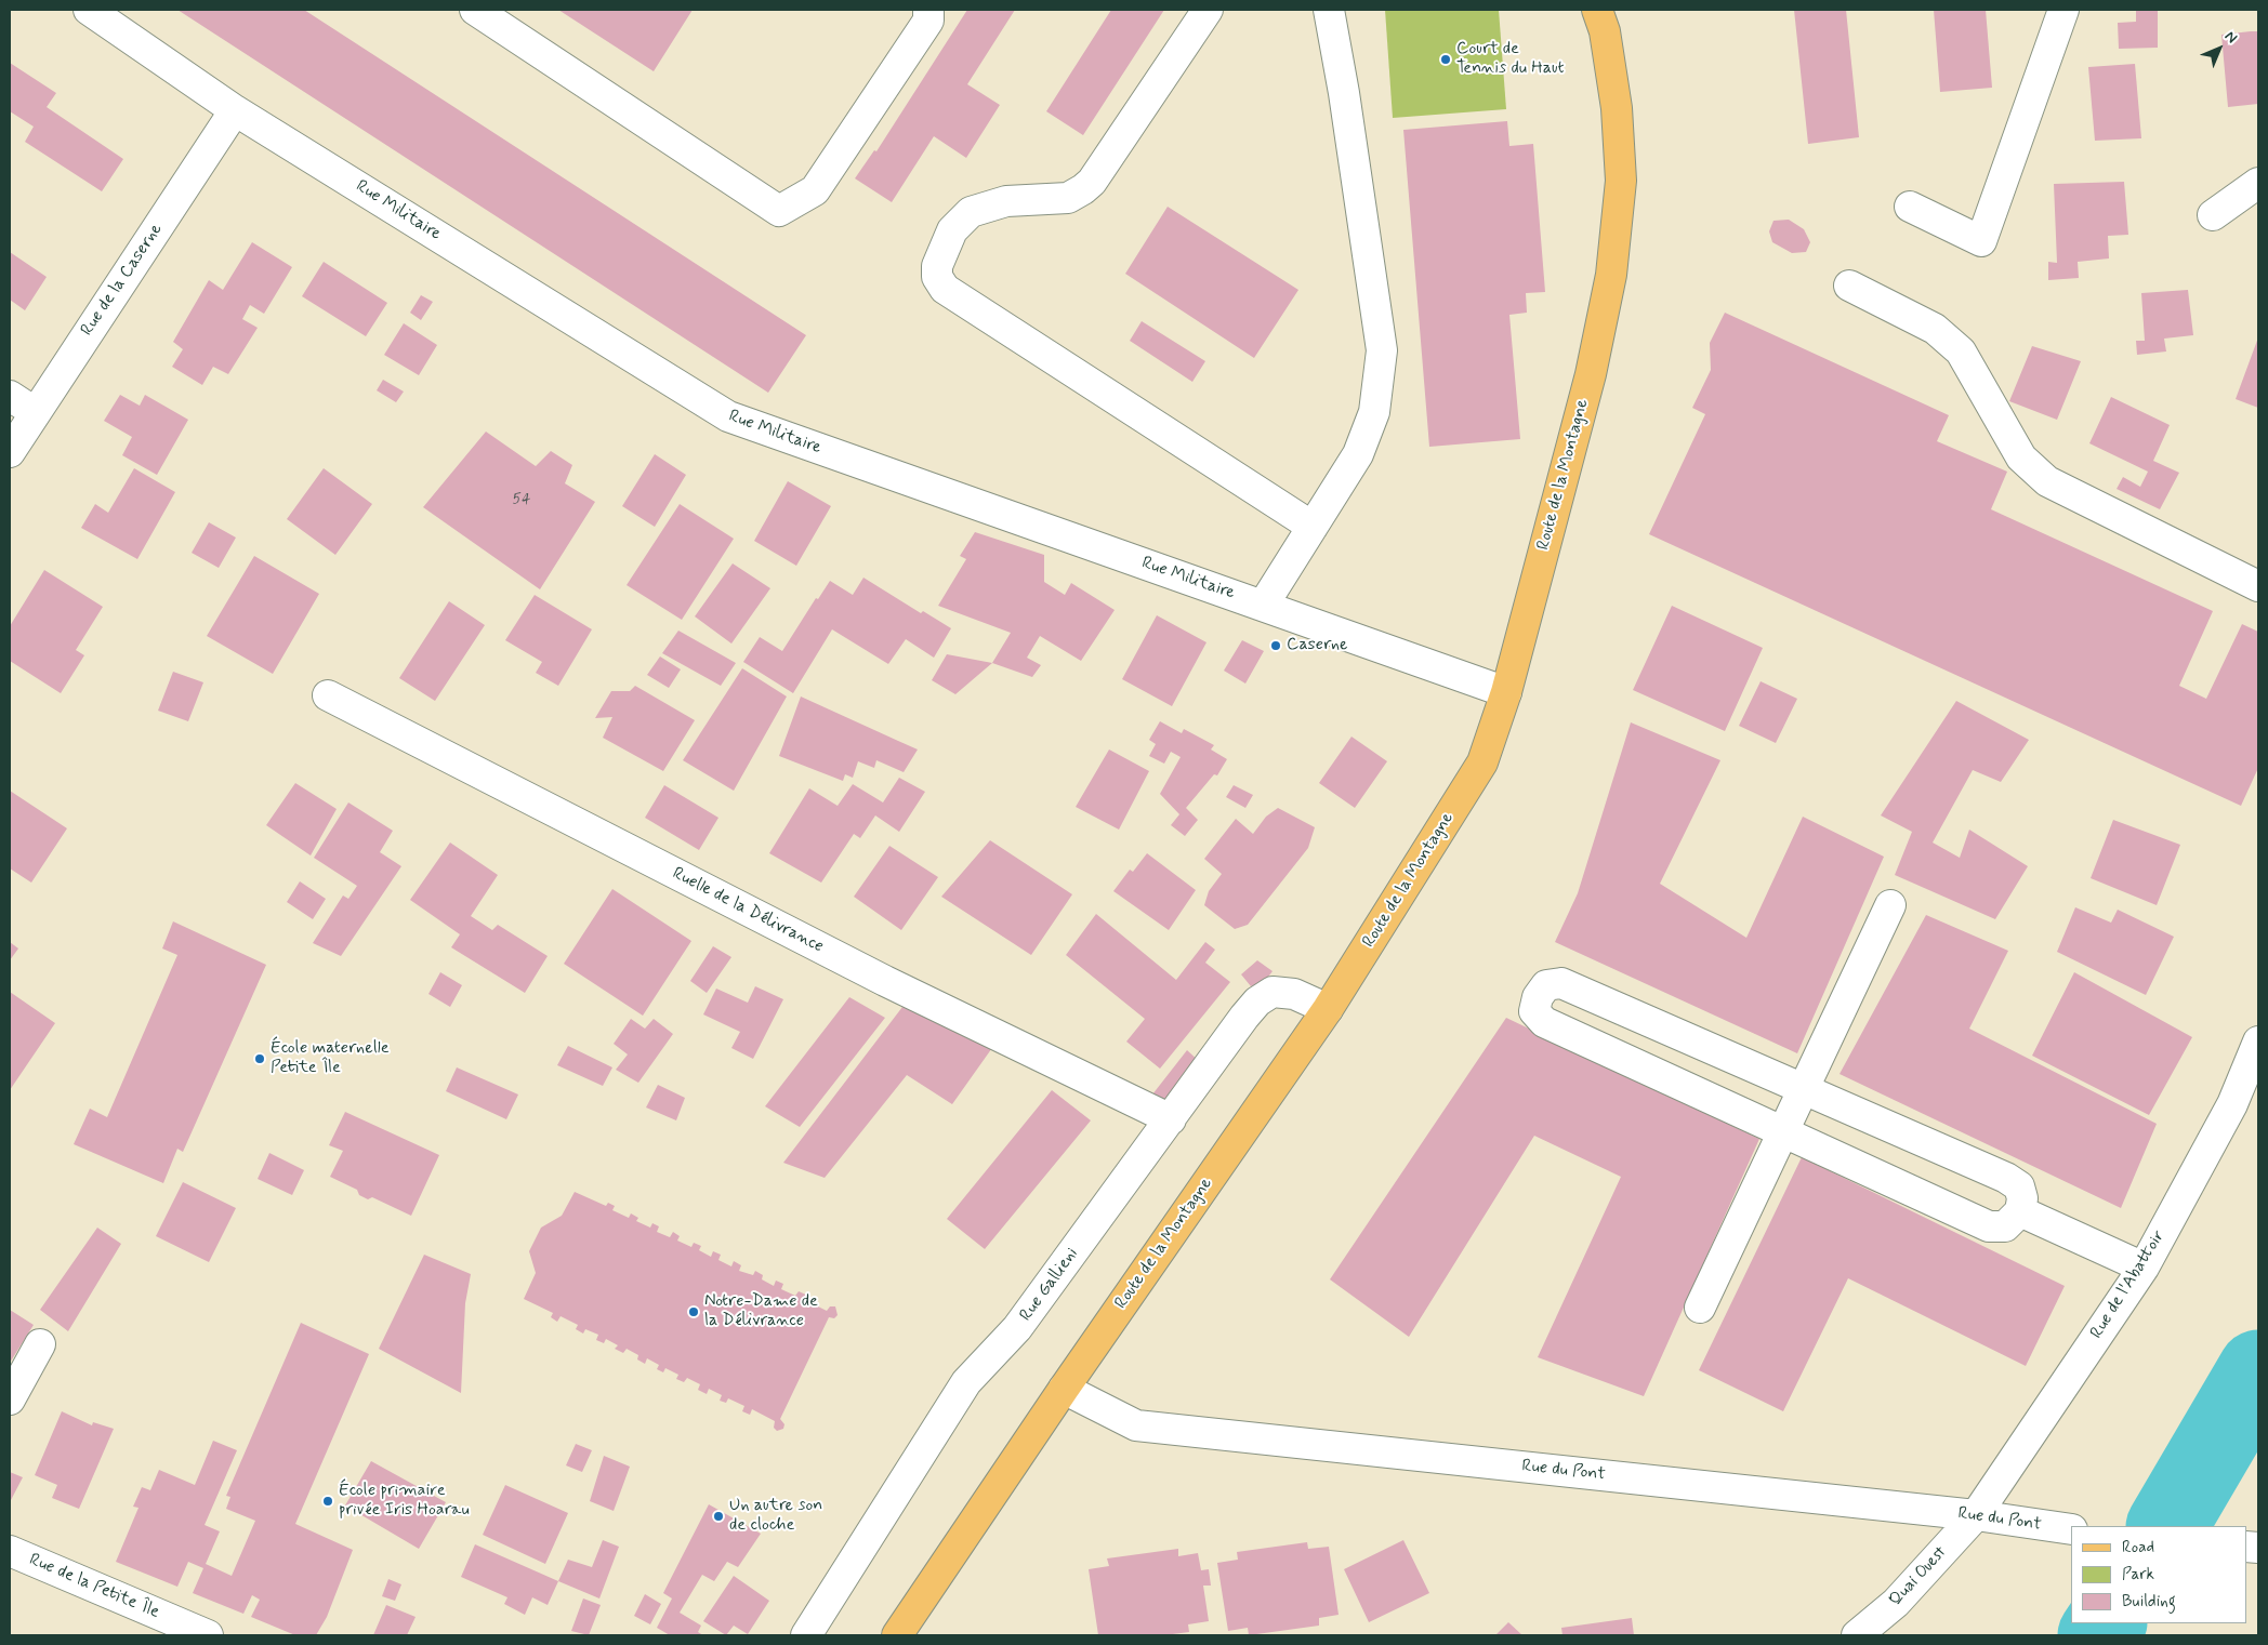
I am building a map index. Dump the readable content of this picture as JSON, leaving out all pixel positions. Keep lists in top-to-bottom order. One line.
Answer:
{"streets":{"main road":["Route de la Montagne"],"street":["Rue Militaire","Rue de la Caserne","Ruelle de la Délivrance","Rue Gallieni","Rue de l'Abattoir","Rue du Pont","Quai Ouest","Rue de la Petite Île"]},"crossings":[["Rue Militaire","Rue de la Caserne"],["Rue Militaire","Route de la Montagne"],["Route de la Montagne","Rue Gallieni"],["Route de la Montagne","Rue du Pont"],["Ruelle de la Délivrance","Rue Gallieni"],["Rue de l'Abattoir","Rue du Pont"],["Rue de l'Abattoir","Quai Ouest"],["Rue du Pont","Quai Ouest"]],"places":["Court de Tennis du Haut","Caserne","École maternelle Petite Île","Notre-Dame de la Délivrance","École primaire privée Iris Hoarau","Un autre son de cloche"],"house_numbers":["54"],"legend":["Road","Park","Building"],"north":"top right"}
